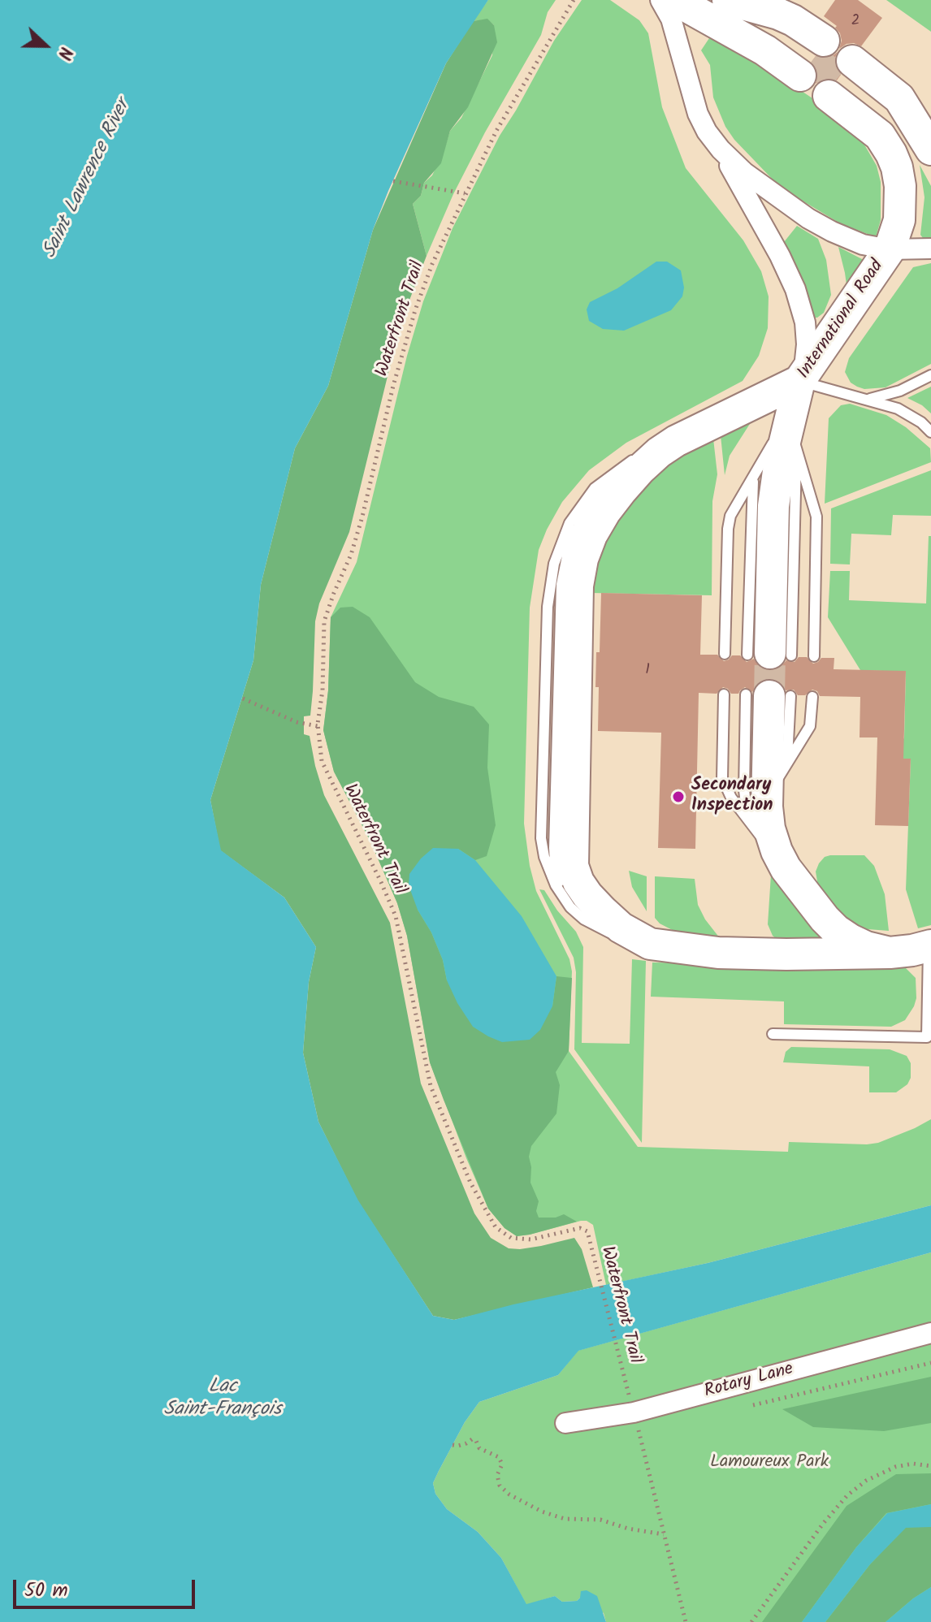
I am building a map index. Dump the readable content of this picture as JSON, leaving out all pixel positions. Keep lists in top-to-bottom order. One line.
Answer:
{"streets":{"main road":["International Road"],"street":["Rotary Lane"],"path":["Waterfront Trail"]},"crossings":[["Waterfront Trail","Rotary Lane"]],"water":["Saint Lawrence River","Lac Saint-François"],"parks":["Lamoureux Park"],"places":["Secondary Inspection"],"house_numbers":["2","1"],"scale_bar":"50 m","north":"right"}
